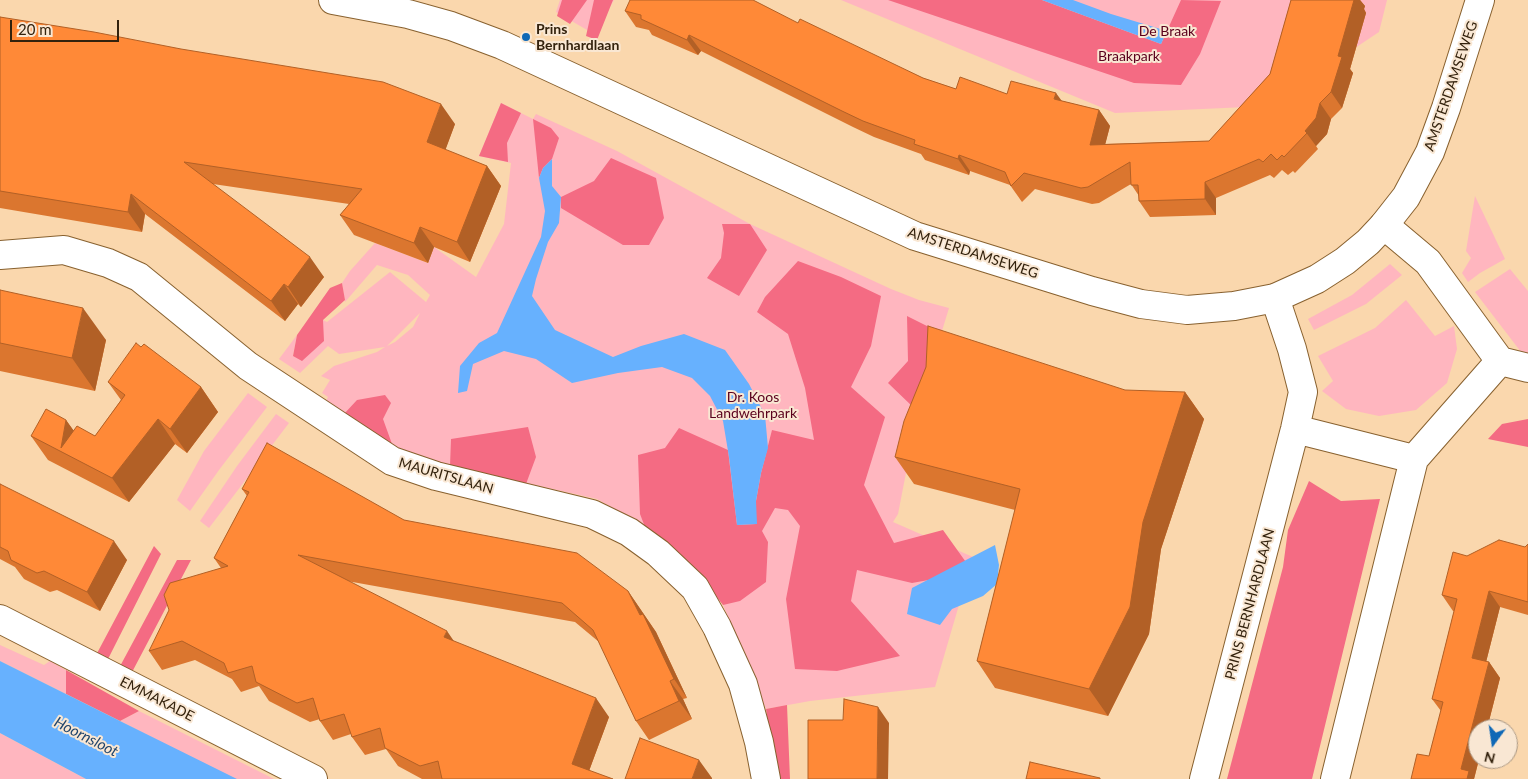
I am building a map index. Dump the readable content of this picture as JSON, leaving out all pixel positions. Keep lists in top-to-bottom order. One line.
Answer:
{"streets":{"street":["AMSTERDAMSEWEG","MAURITSLAAN","PRINS BERNHARDLAAN","EMMAKADE"]},"crossings":[["AMSTERDAMSEWEG","PRINS BERNHARDLAAN"]],"water":["Hoornsloot"],"parks":["De Braak","Braakpark","Dr. Koos Landwehrpark"],"places":["Prins Bernhardlaan"],"scale_bar":"20 m","north":"bottom"}
